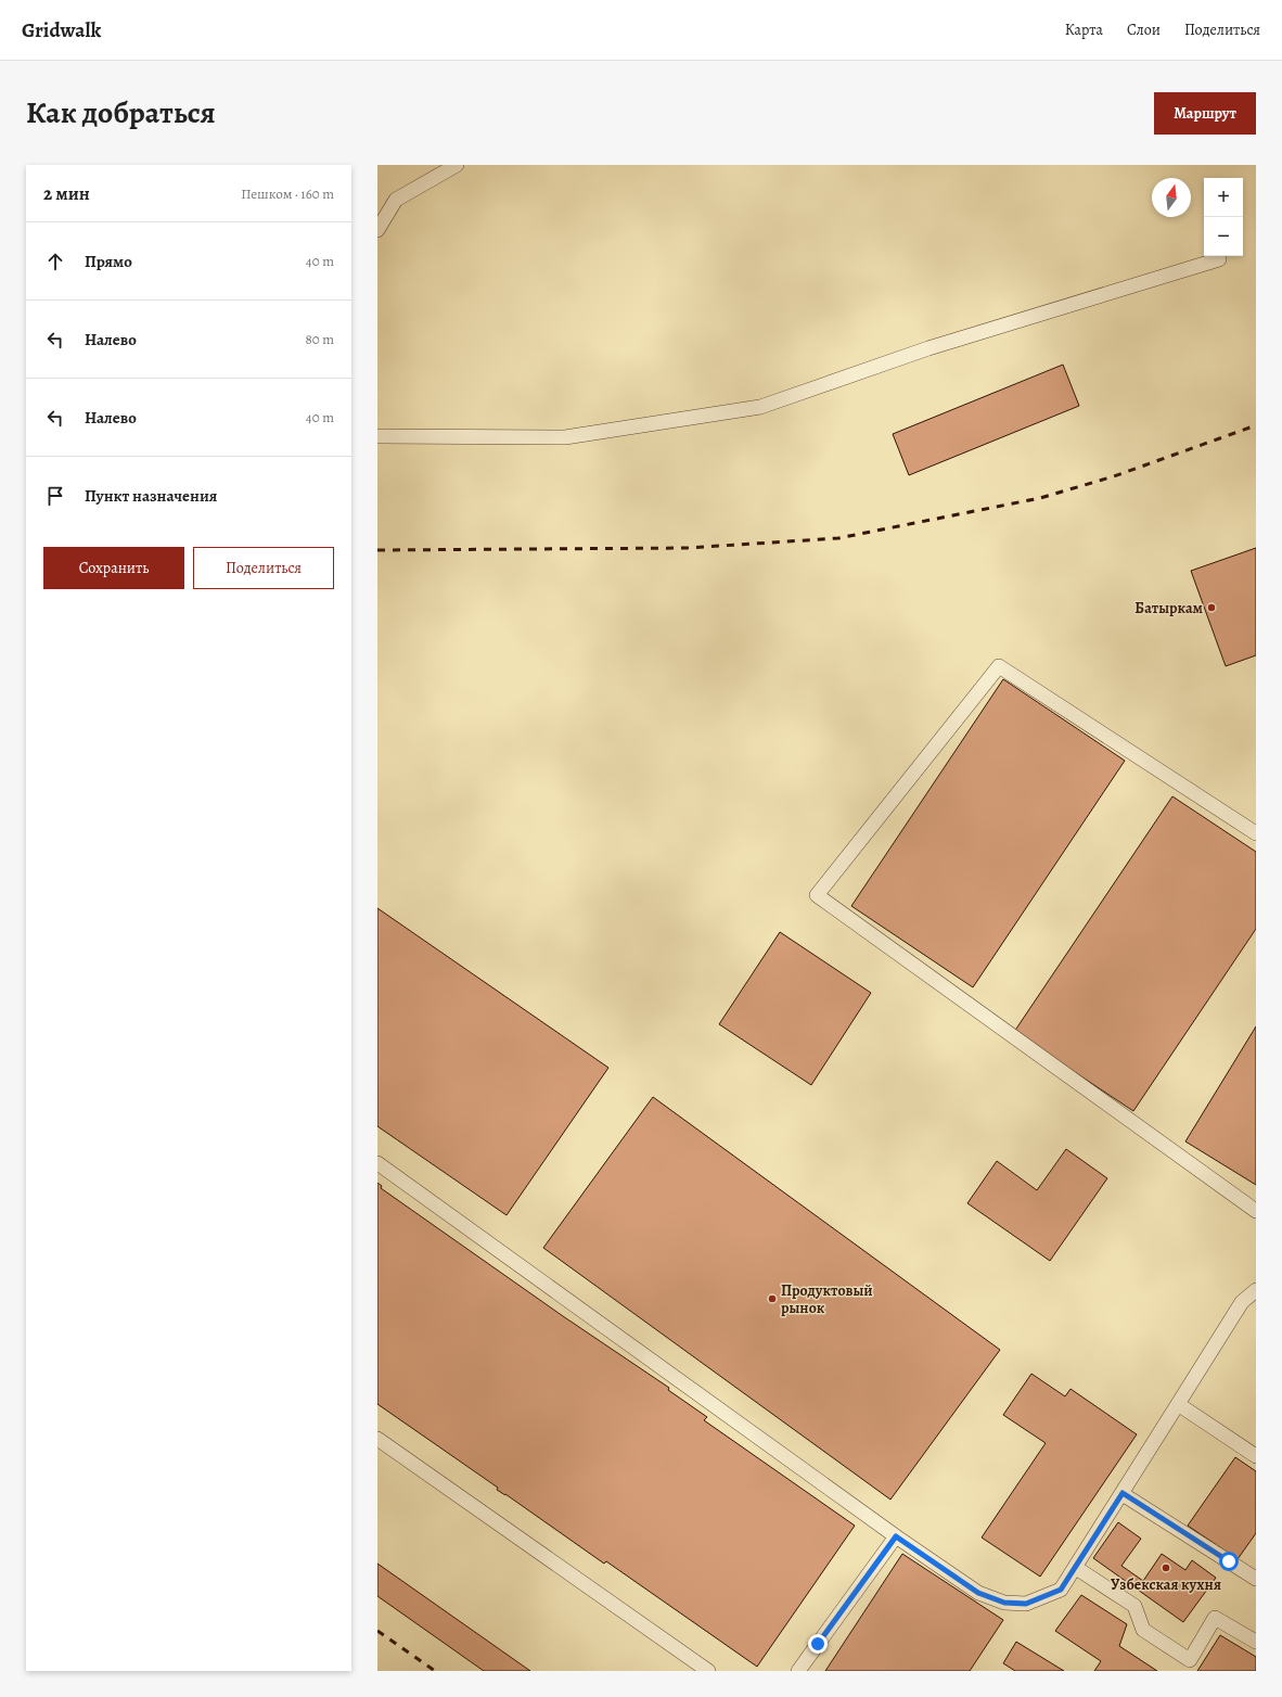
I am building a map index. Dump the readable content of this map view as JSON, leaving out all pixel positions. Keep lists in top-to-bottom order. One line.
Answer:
{"places":["Батыркам","Продуктовый рынок","Узбекская кухня"],"north":"top","page":{"header":"Gridwalk","nav":["Карта","Слои","Поделиться"],"title":"Как добраться","buttons":["Маршрут",["Сохранить","Поделиться"]],"heading":["2 мин","Пешком · 160 m"],"map_buttons":["+","−"],"list":[["Прямо","40 m"],["Налево","80 m"],["Налево","40 m"],"Пункт назначения"]}}
